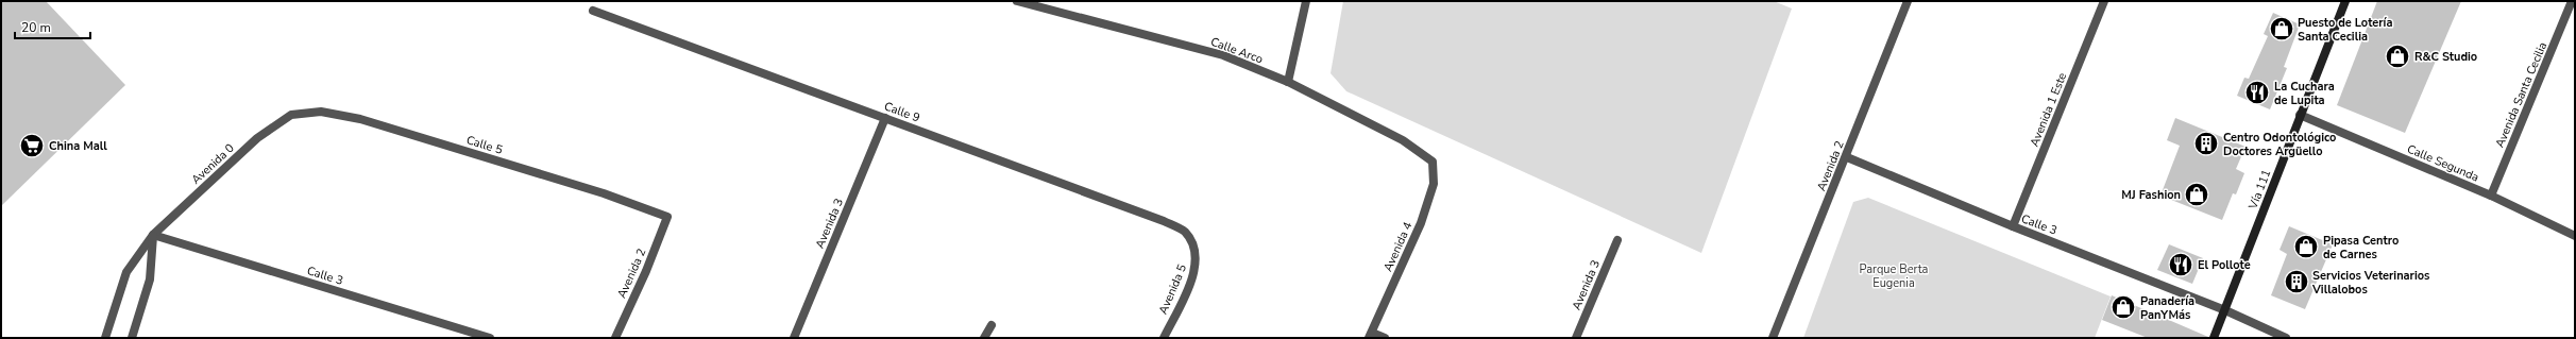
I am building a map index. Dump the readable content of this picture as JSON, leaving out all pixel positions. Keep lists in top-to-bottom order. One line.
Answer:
{"streets":{"main road":["Vía 111"],"street":["Calle Arco","Avenida Santa Cecilia","Avenida 1 Este","Calle 9","Calle 5","Calle Segunda","Avenida 0","Avenida 2","Avenida 3","Calle 3","Avenida 4","Avenida 5"]},"crossings":[["Calle Arco","Avenida 4"],["Avenida Santa Cecilia","Calle Segunda"],["Avenida 1 Este","Calle 3"],["Calle 9","Avenida 3"],["Calle 9","Avenida 5"],["Calle 5","Avenida 0"],["Calle 5","Avenida 2"],["Calle Segunda","Vía 111"],["Avenida 0","Calle 3"],["Avenida 2","Calle 3"],["Vía 111","Calle 3"]],"parks":["Parque Berta Eugenia"],"places":{"shop":["Puesto de Lotería Santa Cecilia","R&C Studio","MJ Fashion","Pipasa Centro de Carnes","Panadería PanYMás"],"restaurant":["La Cuchara de Lupita","El Pollote"],"building":["Centro Odontológico Doctores Argüello","Servicios Veterinarios Villalobos"],"supermarket":["China Mall"]},"scale_bar":"20 m"}
